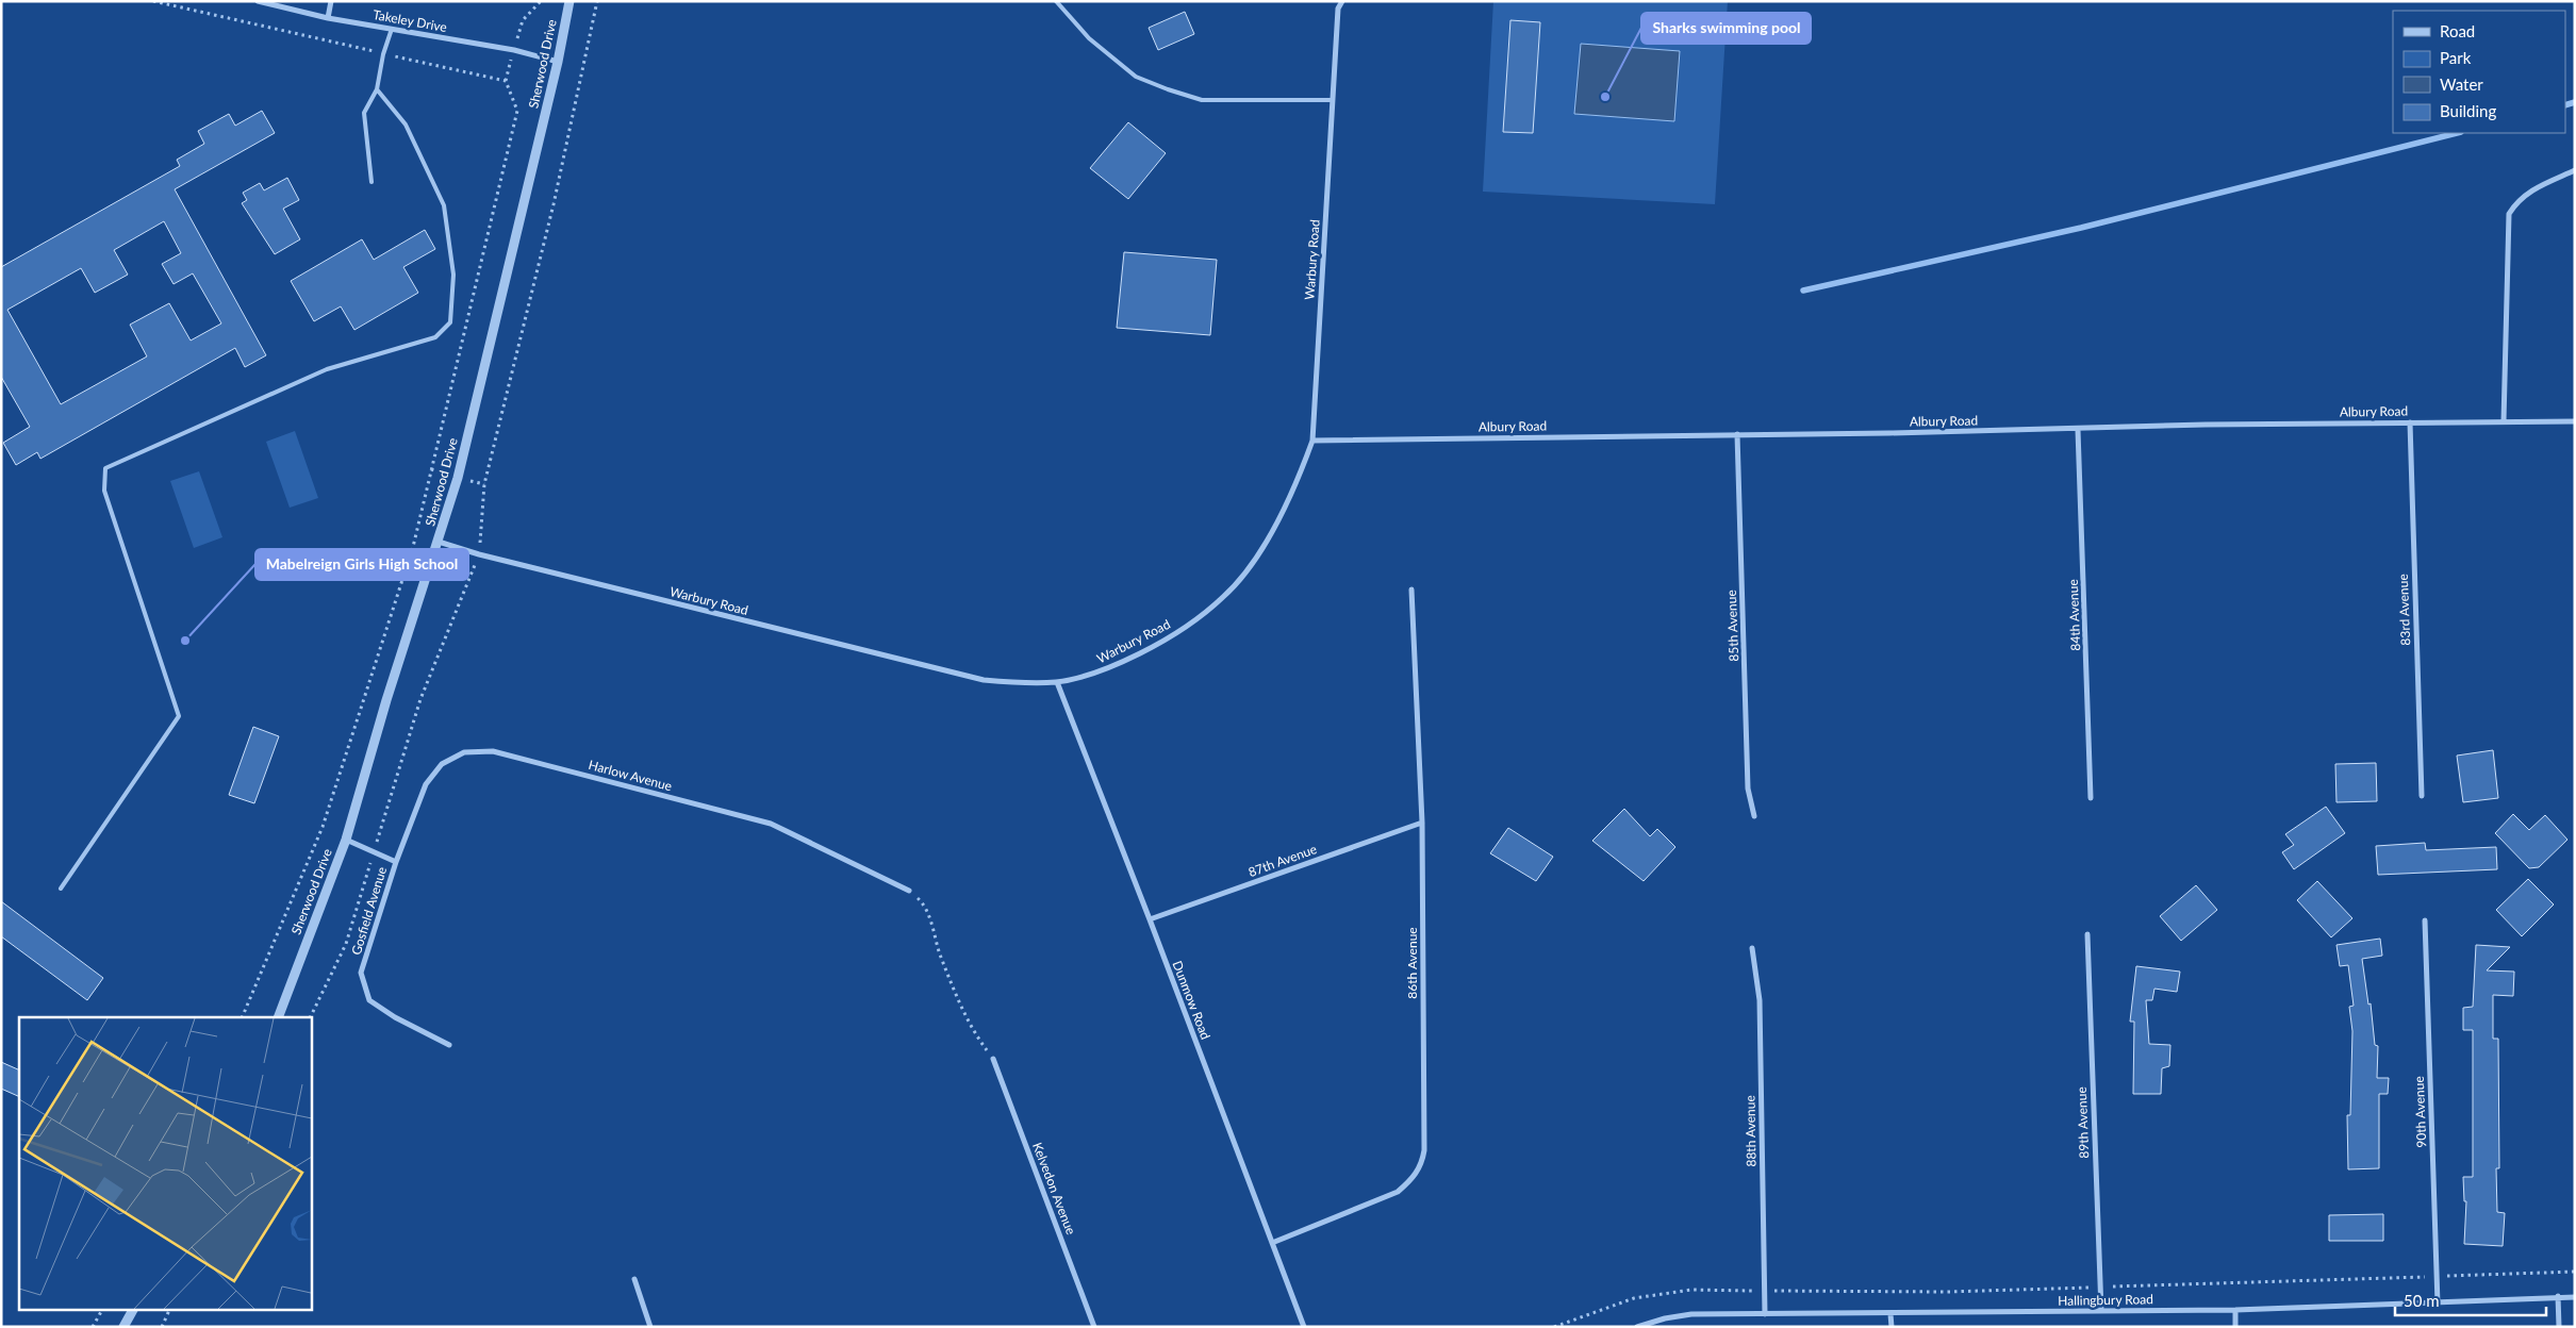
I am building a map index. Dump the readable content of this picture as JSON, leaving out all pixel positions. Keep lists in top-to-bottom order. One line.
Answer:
{"streets":{"street":["Takeley Drive","Sherwood Drive","Warbury Road","Albury Road","83rd Avenue","84th Avenue","85th Avenue","Harlow Avenue","87th Avenue","Gosfield Avenue","86th Avenue","Dunmow Road","90th Avenue","89th Avenue","88th Avenue","Kelvedon Avenue","Hallingbury Road"]},"crossings":[["Takeley Drive","Sherwood Drive"],["Sherwood Drive","Warbury Road"],["Warbury Road","Albury Road"],["Warbury Road","Dunmow Road"],["Albury Road","83rd Avenue"],["Albury Road","84th Avenue"],["Albury Road","85th Avenue"],["Harlow Avenue","Gosfield Avenue"],["87th Avenue","86th Avenue"],["87th Avenue","Dunmow Road"],["86th Avenue","Dunmow Road"],["90th Avenue","Hallingbury Road"],["89th Avenue","Hallingbury Road"],["88th Avenue","Hallingbury Road"]],"places":["Sharks swimming pool","Mabelreign Girls High School"],"legend":["Road","Park","Water","Building"],"scale_bar":"50 m"}
